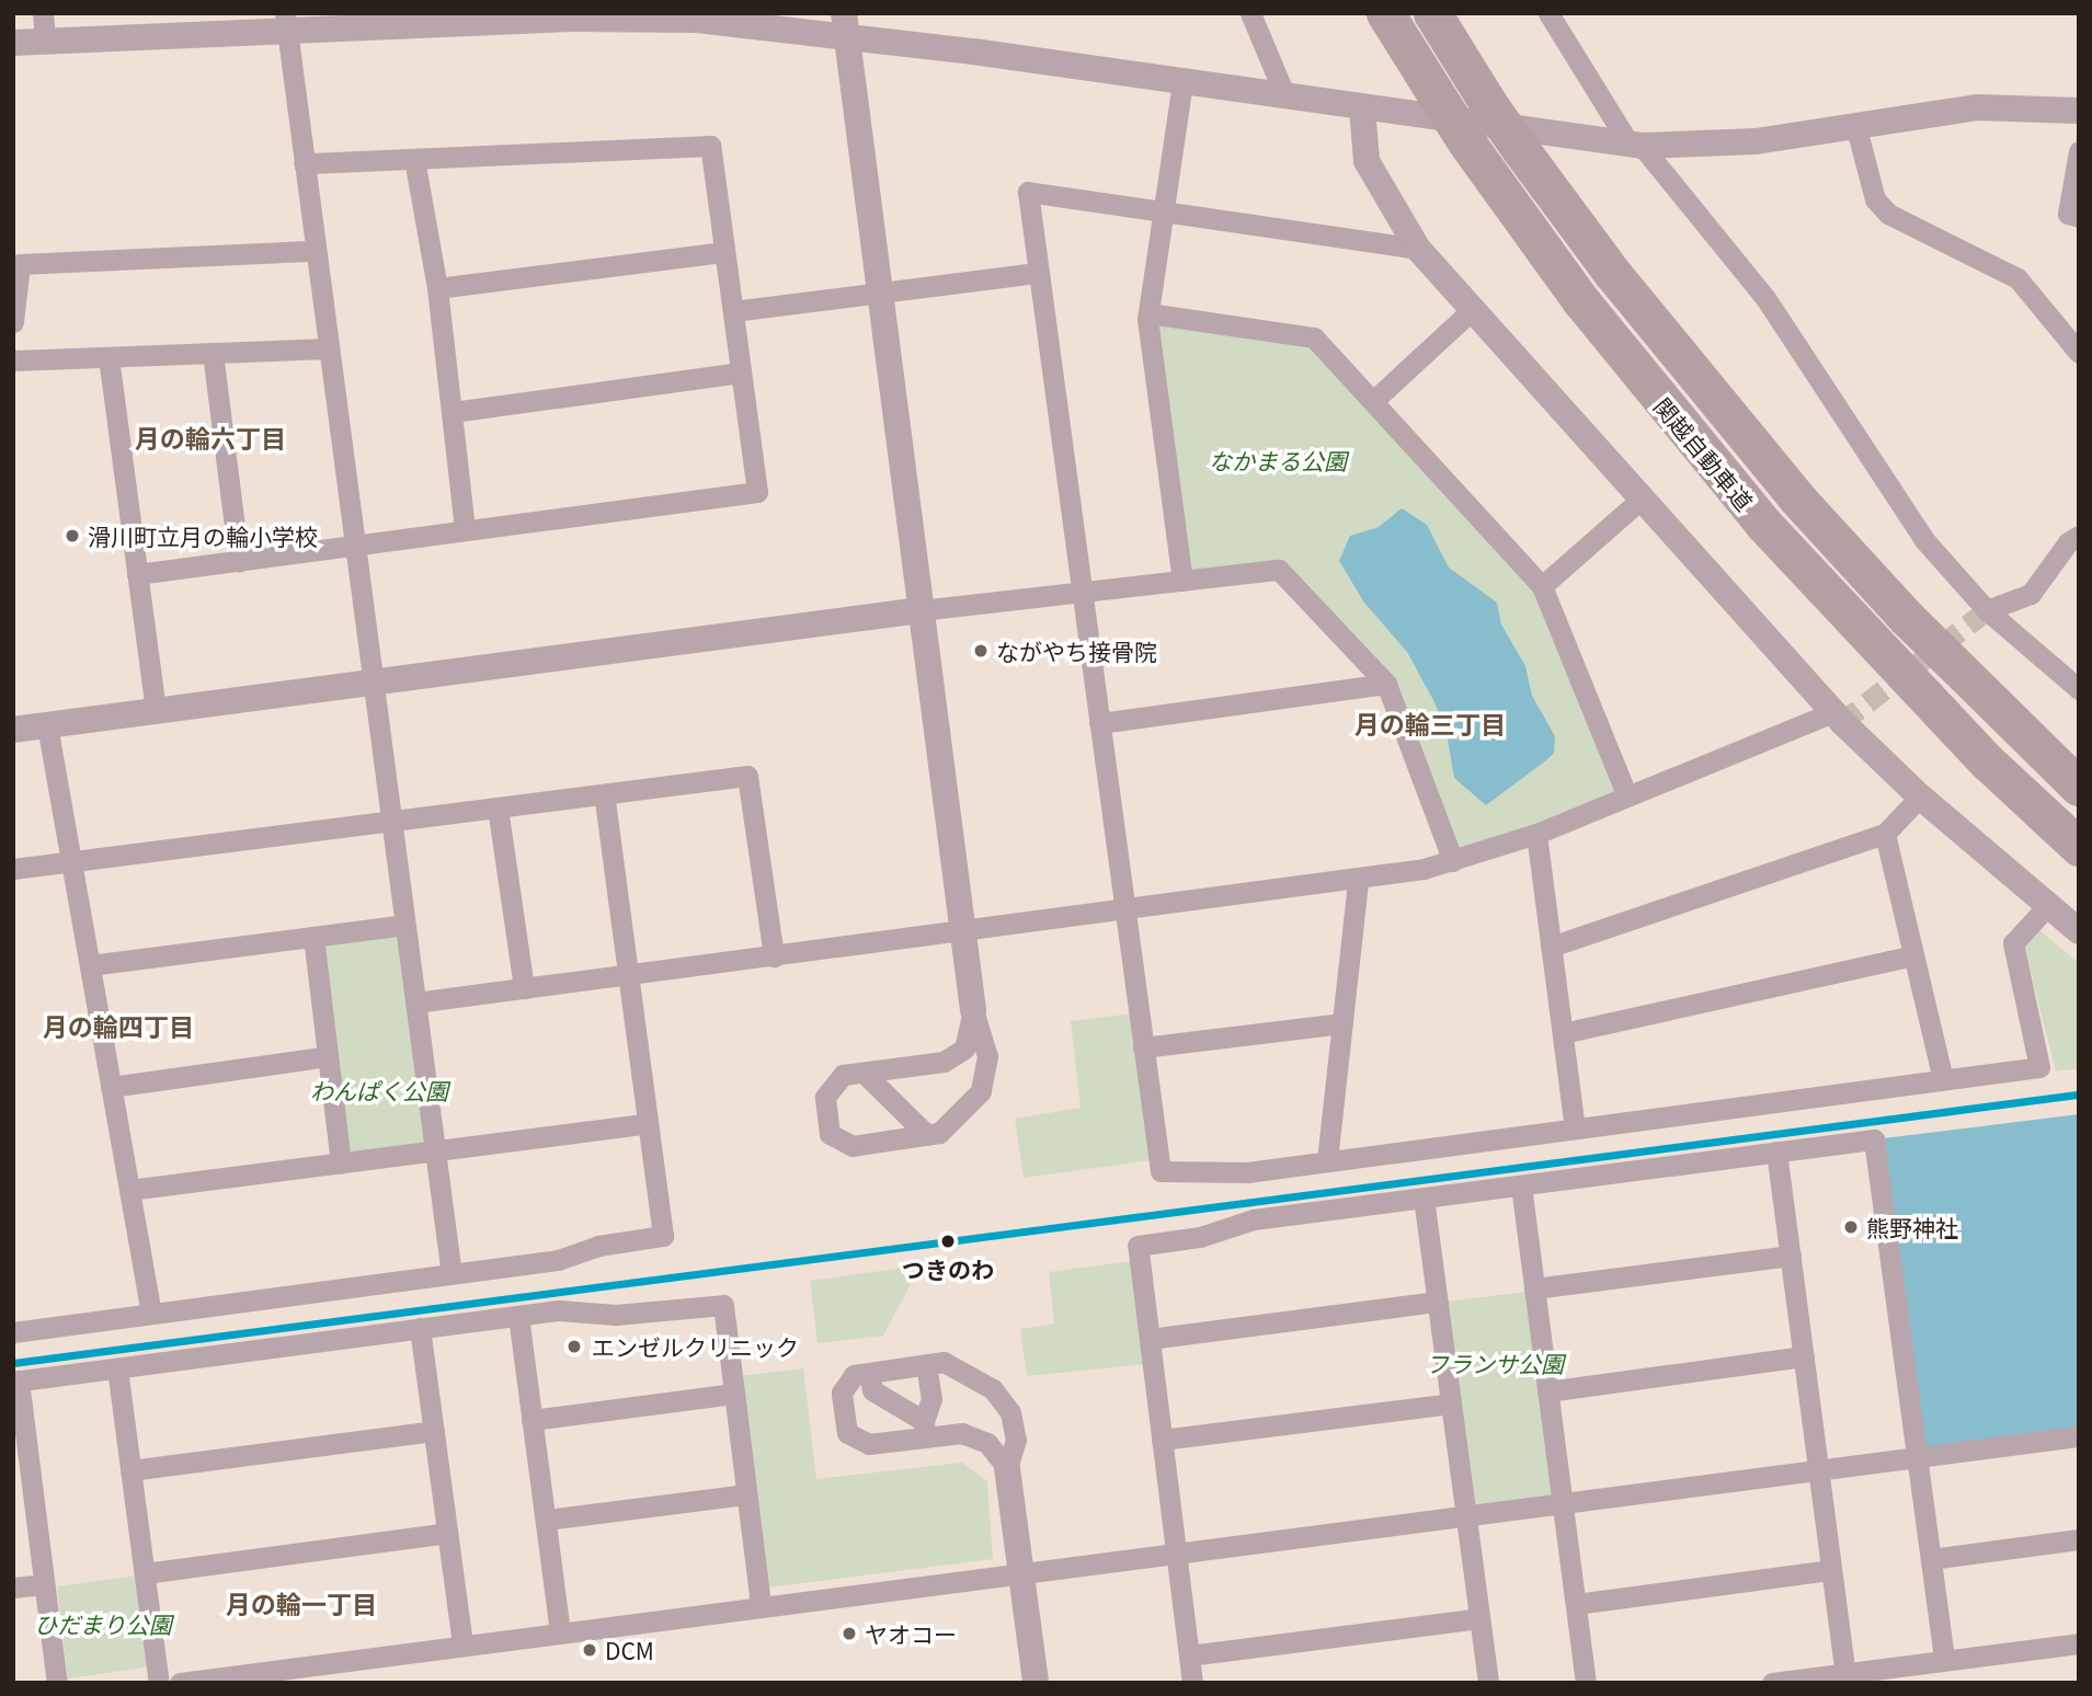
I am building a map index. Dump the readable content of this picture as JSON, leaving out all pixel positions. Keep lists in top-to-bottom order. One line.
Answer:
{"streets":{"highway":["関越自動車道"]},"districts":["月の輪六丁目","月の輪三丁目","月の輪四丁目","月の輪一丁目"],"parks":["なかまる公園","わんぱく公園","フランサ公園","ひだまり公園"],"places":["滑川町立月の輪小学校","ながやち接骨院","熊野神社","つきのわ","エンゼルクリニック","ヤオコー","DCM"]}
